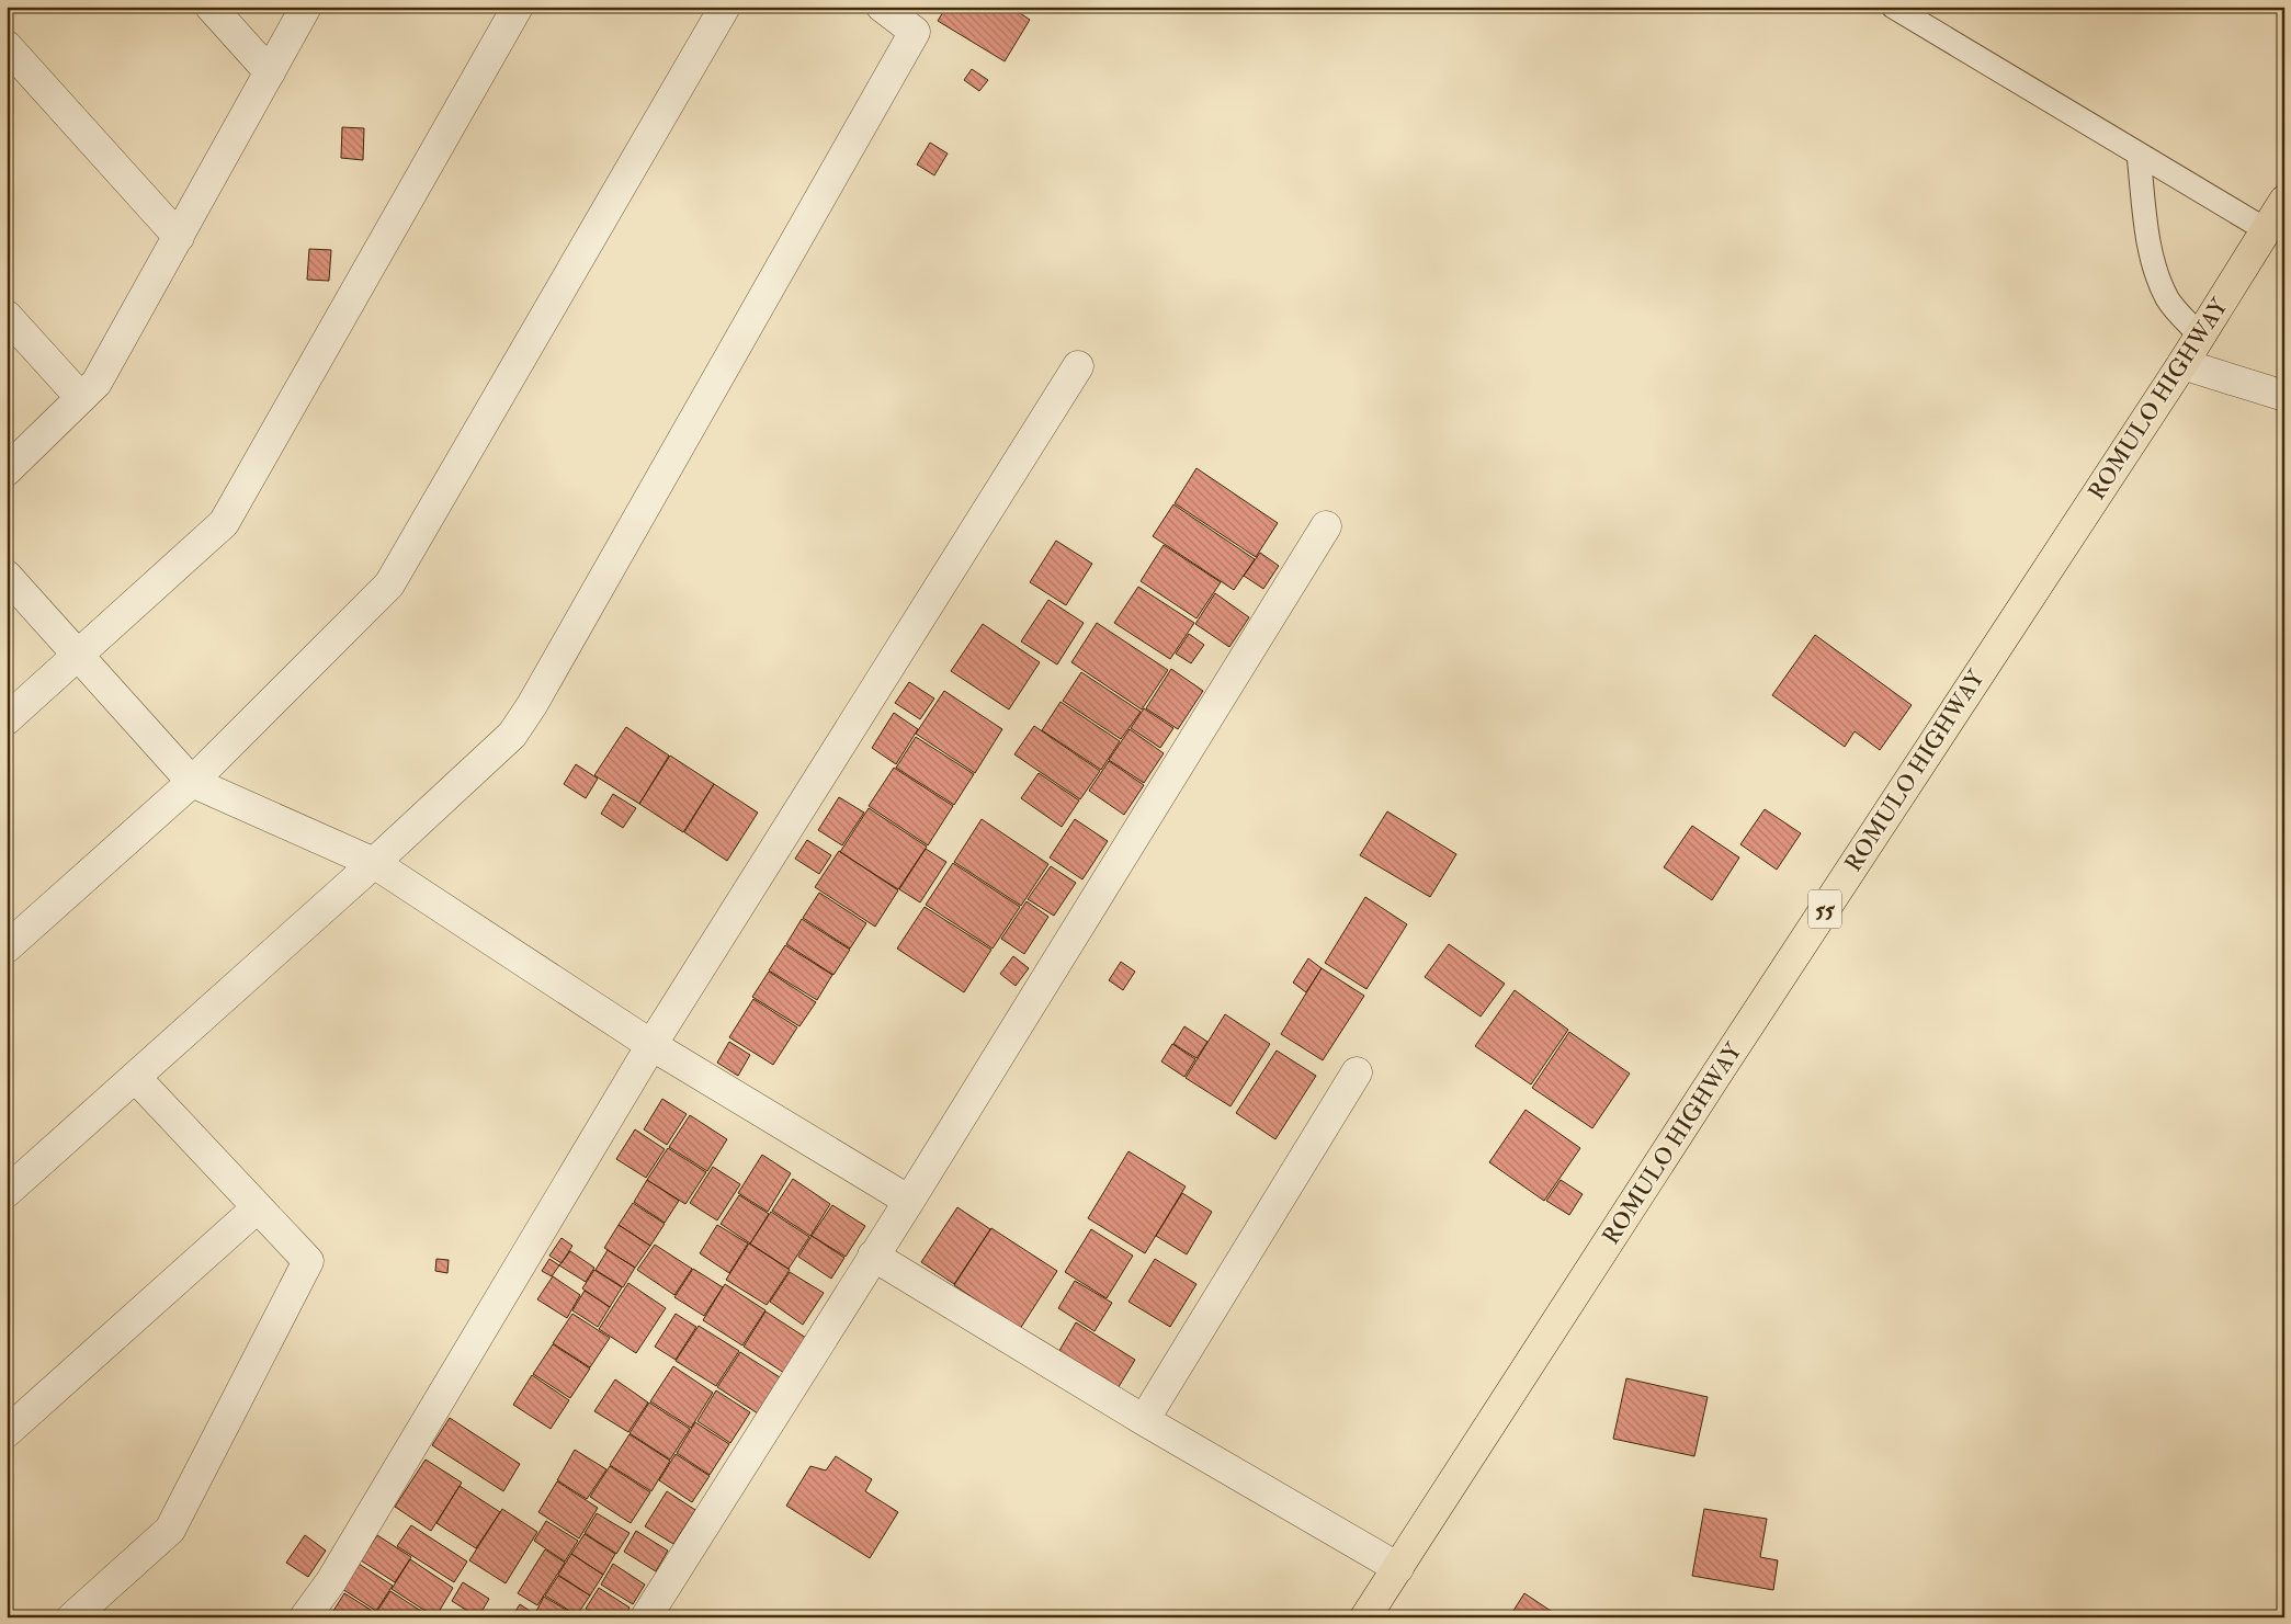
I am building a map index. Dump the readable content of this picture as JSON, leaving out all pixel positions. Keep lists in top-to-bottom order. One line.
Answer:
{"streets":{"highway":["ROMULO HIGHWAY","55"]}}
